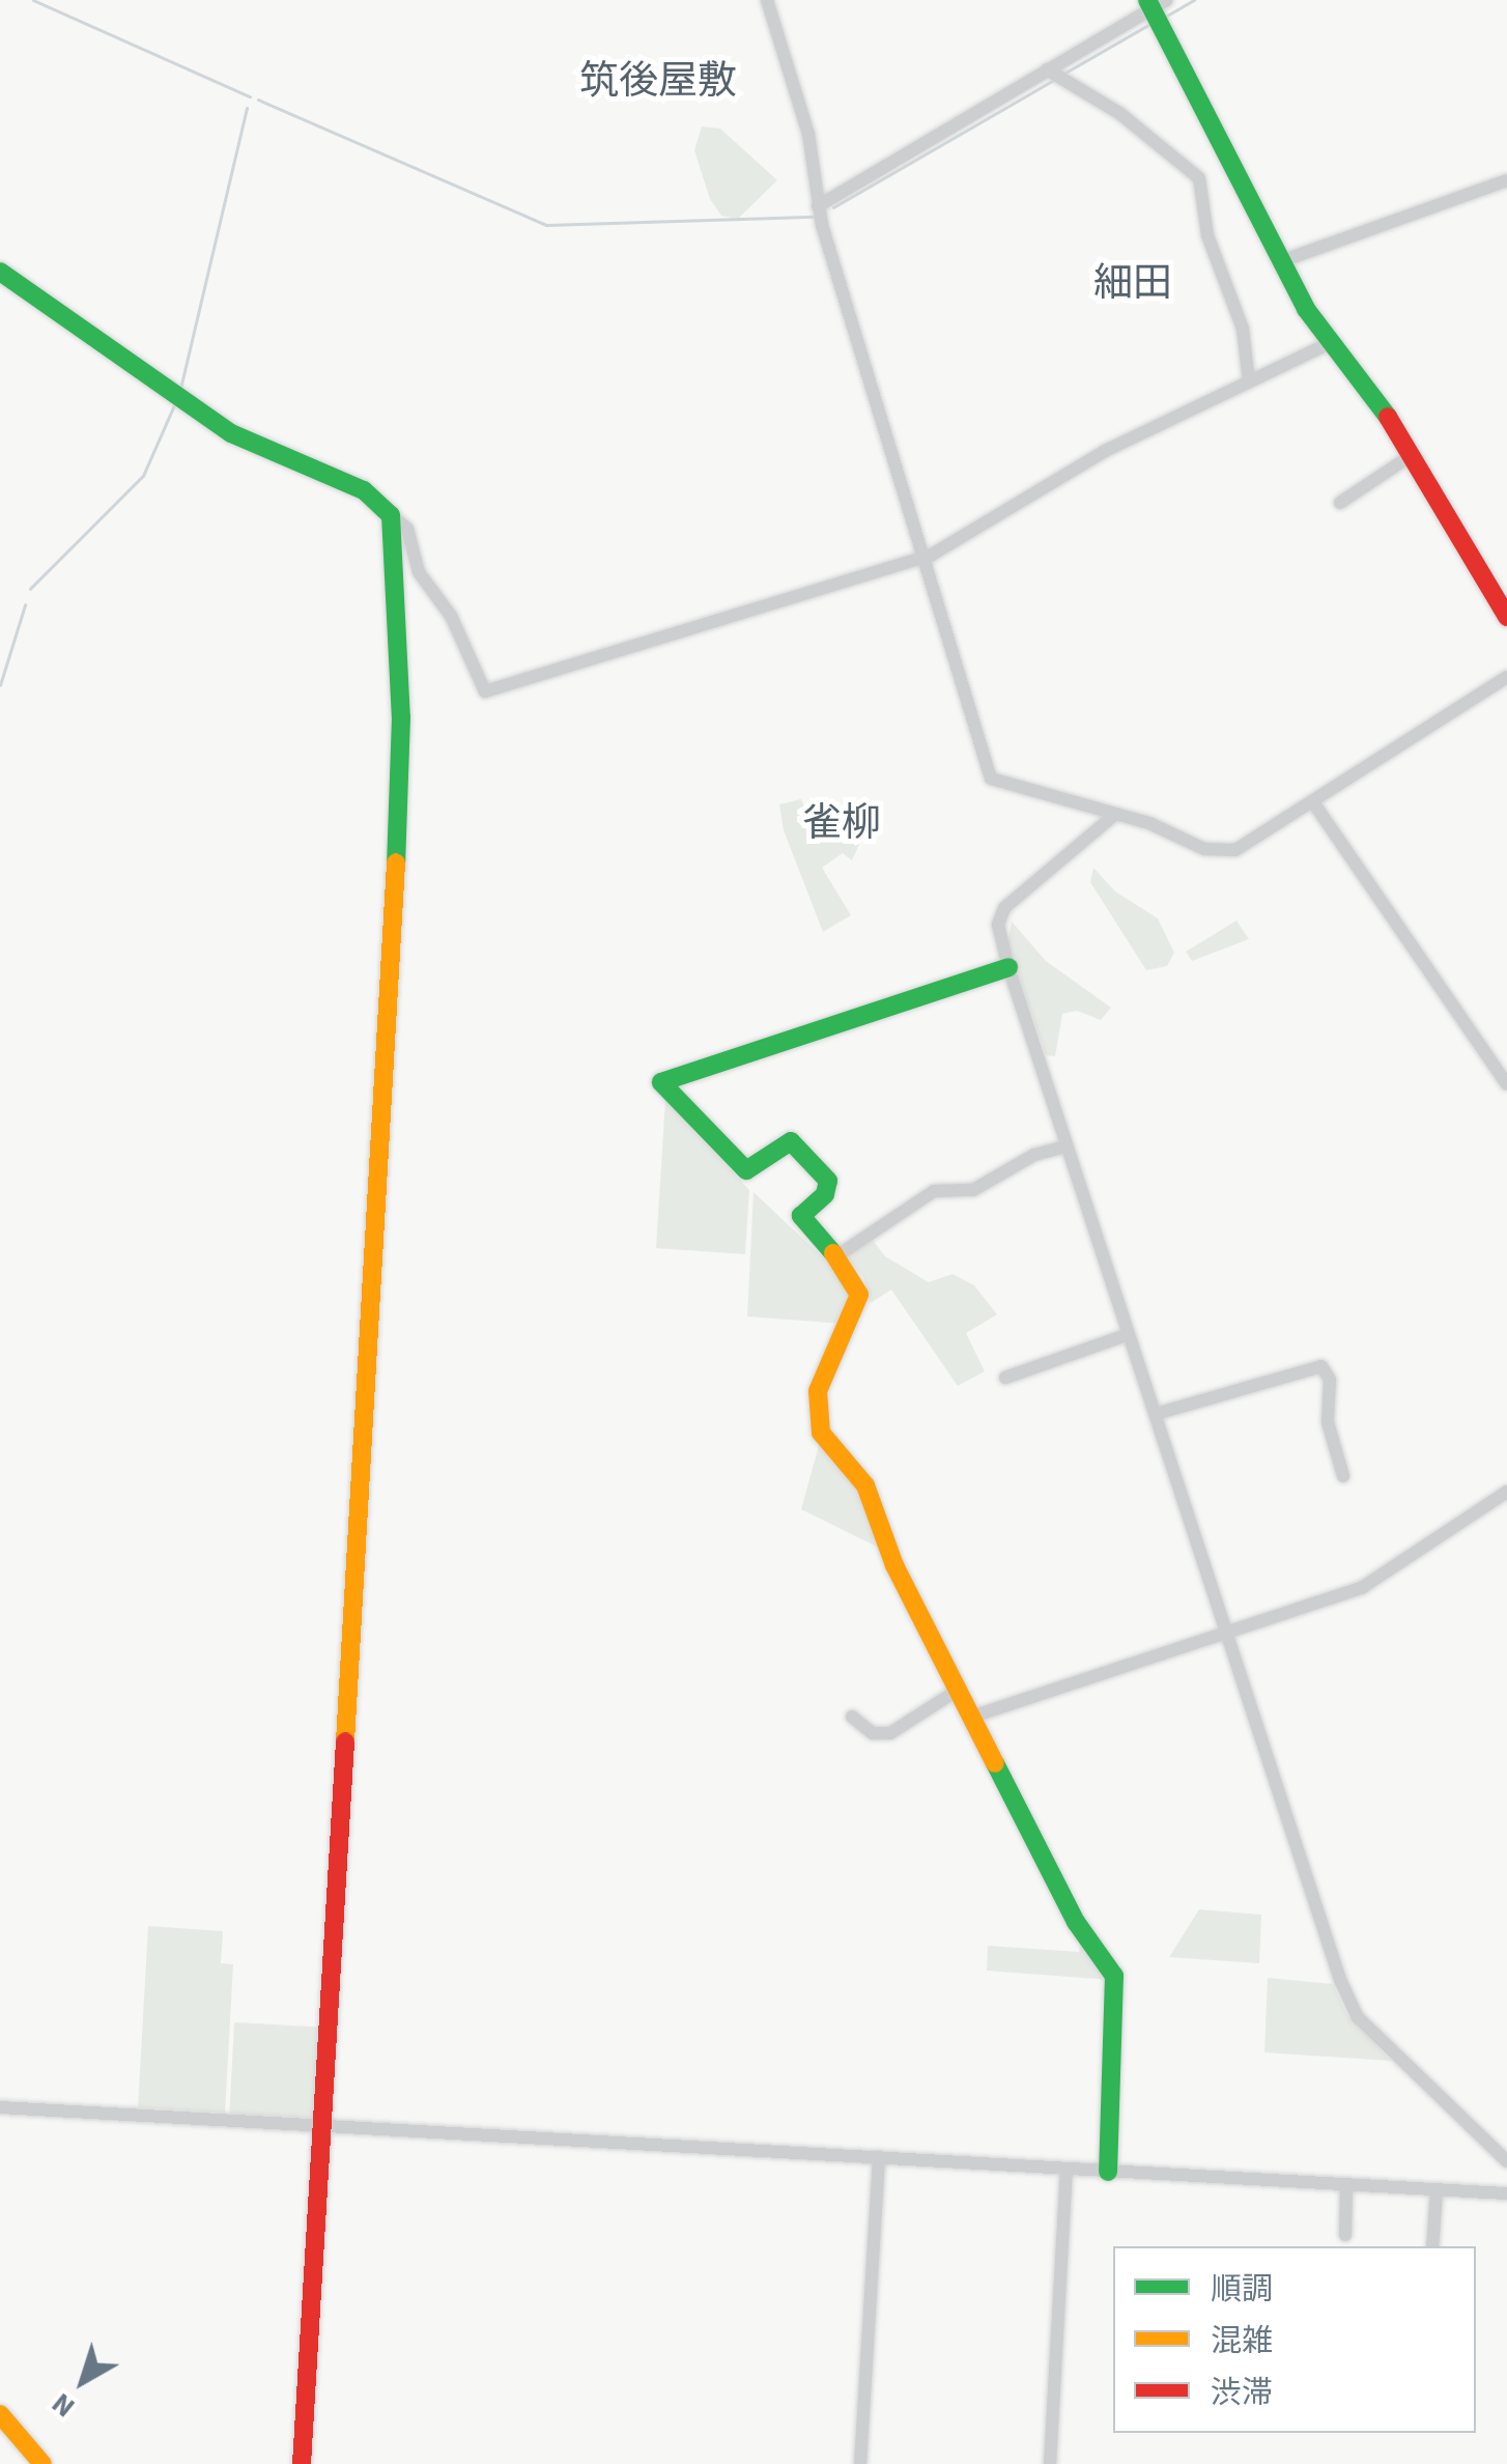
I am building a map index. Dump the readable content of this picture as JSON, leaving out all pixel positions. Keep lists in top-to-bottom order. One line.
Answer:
{"districts":["筑後屋敷","細田","雀柳"],"legend":["順調","混雑","渋滞"],"north":"bottom left"}
